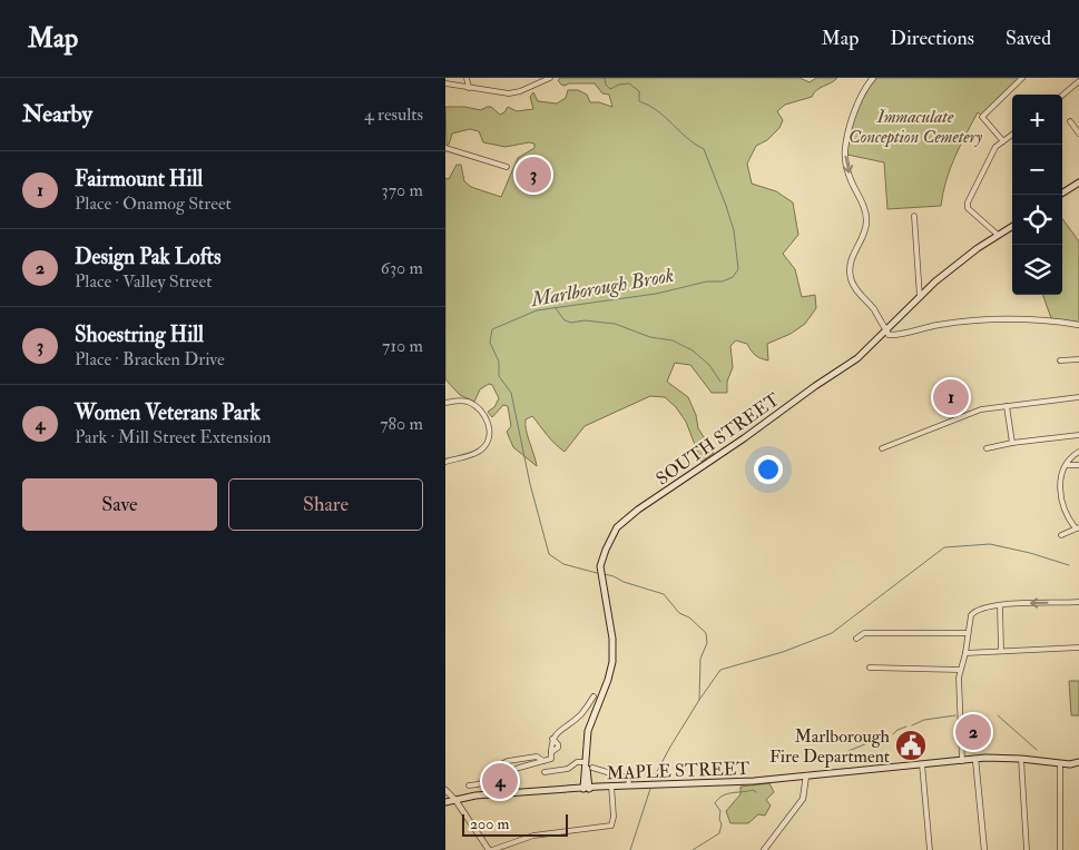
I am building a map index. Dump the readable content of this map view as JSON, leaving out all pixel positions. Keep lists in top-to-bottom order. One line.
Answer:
{"streets":{"main road":["SOUTH STREET","MAPLE STREET"]},"crossings":[["SOUTH STREET","MAPLE STREET"]],"water":["Marlborough Brook"],"parks":["Immaculate Conception Cemetery"],"places":{"public building":["Marlborough Fire Department"]},"scale_bar":"200 m","page":{"header":"Map","nav":["Map","Directions","Saved"],"heading":["Nearby","4 results"],"map_buttons":["+","−"],"list":[{"mark":"1","name":"Fairmount Hill","note":"Place · Onamog Street","value":"370 m"},{"mark":"2","name":"Design Pak Lofts","note":"Place · Valley Street","value":"630 m"},{"mark":"3","name":"Shoestring Hill","note":"Place · Bracken Drive","value":"710 m"},{"mark":"4","name":"Women Veterans Park","note":"Park · Mill Street Extension","value":"780 m"}],"pins":["3","1","2","4"],"buttons":["Save","Share"],"scale":"200 m"}}
